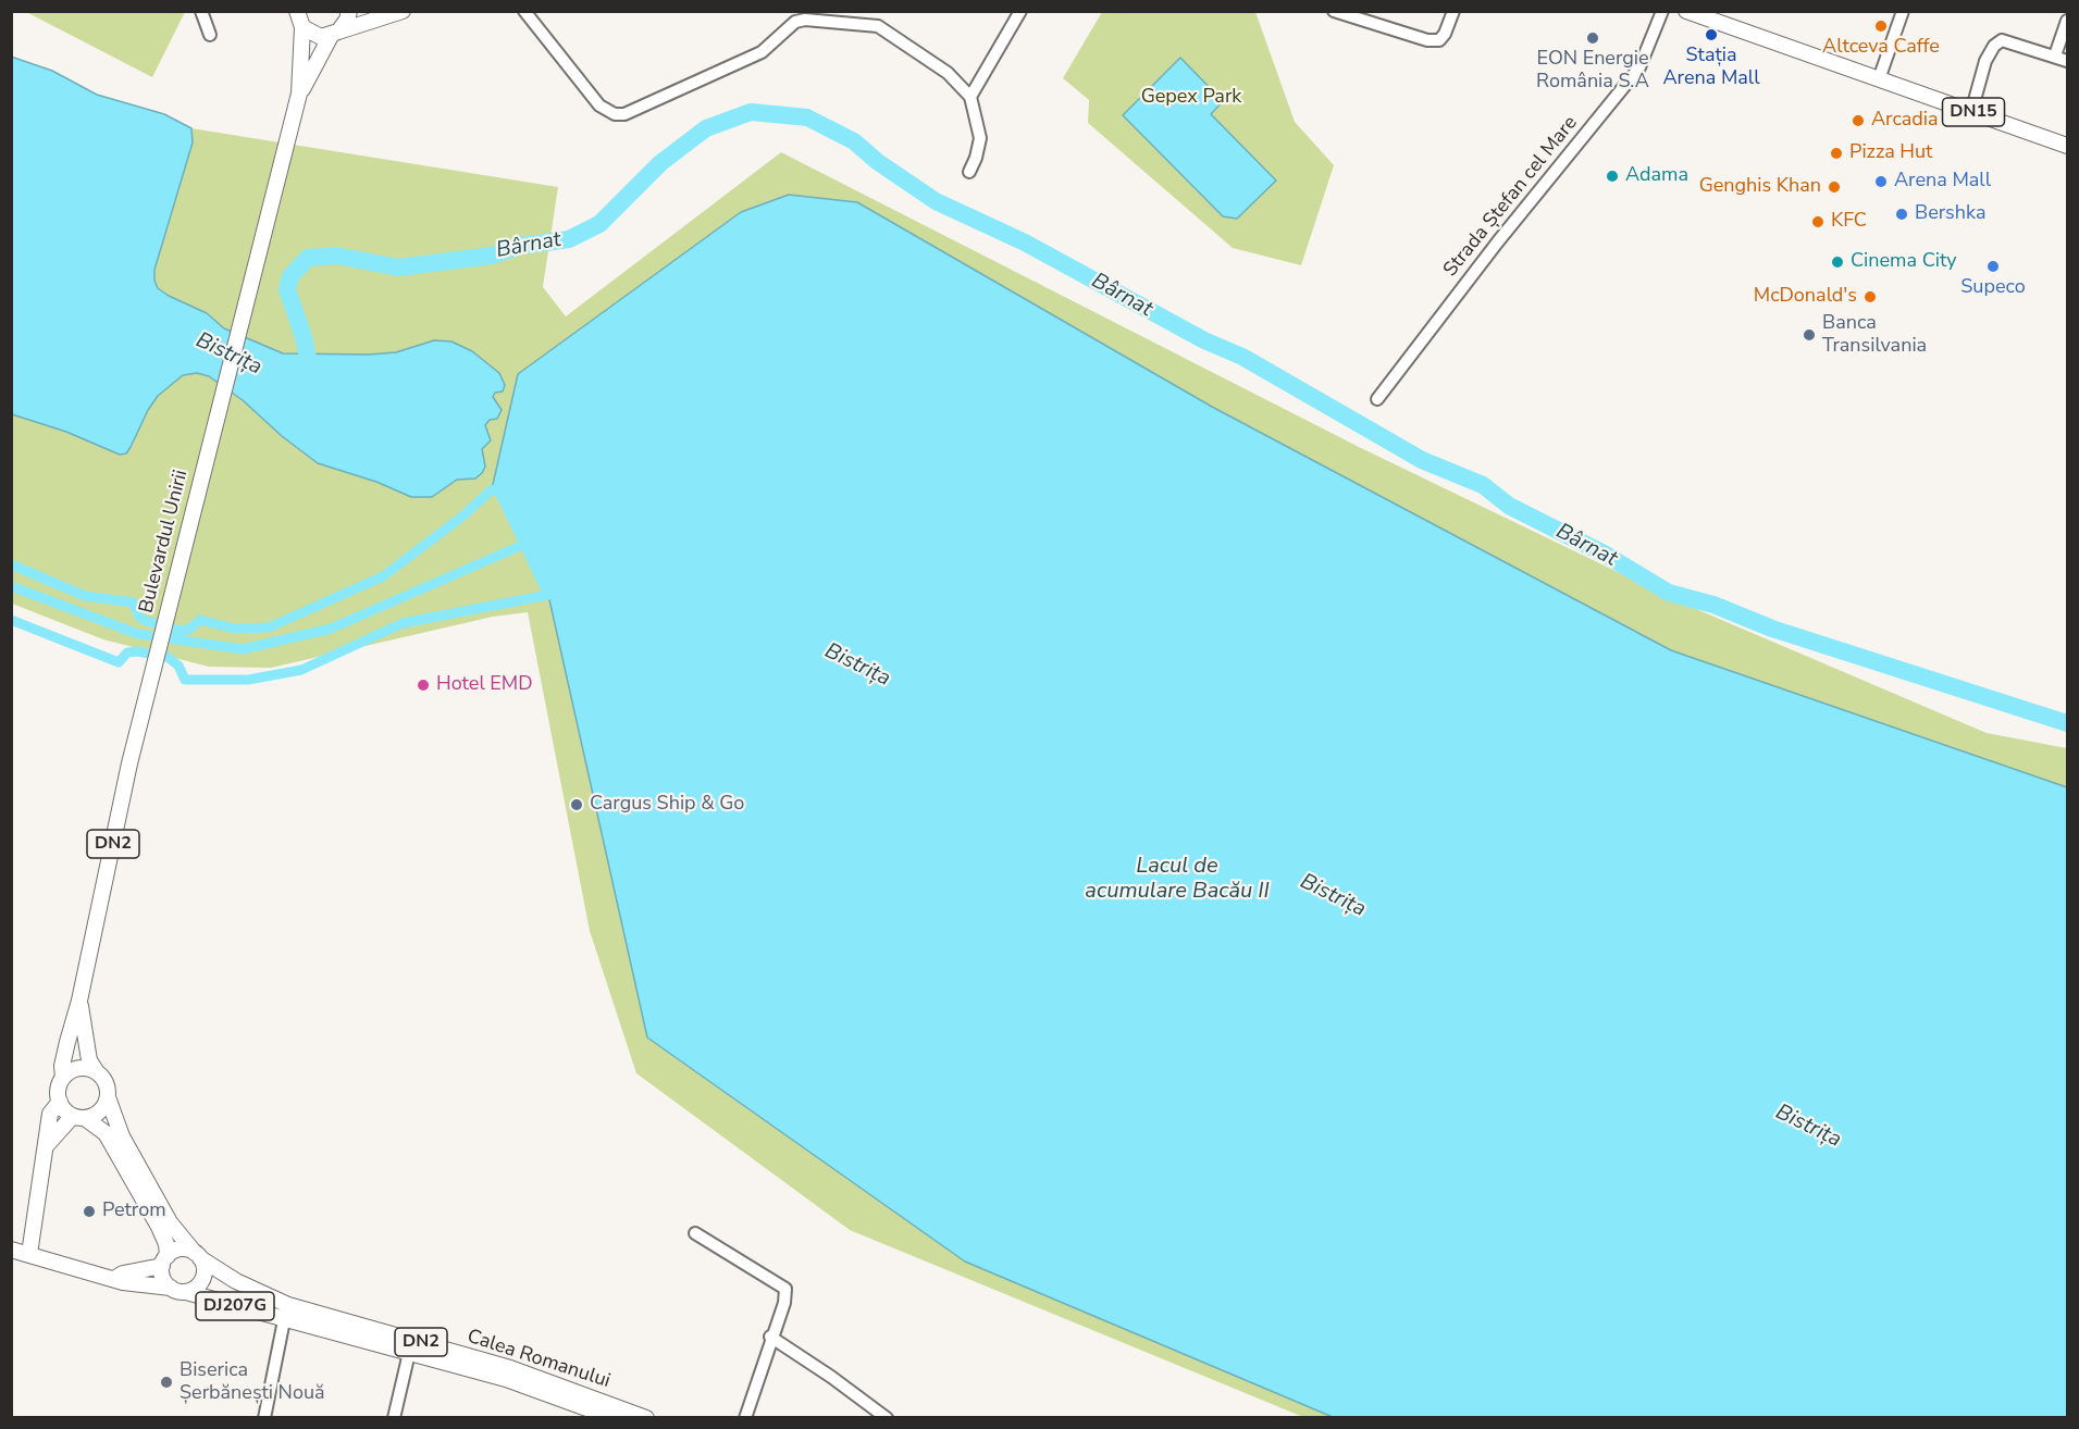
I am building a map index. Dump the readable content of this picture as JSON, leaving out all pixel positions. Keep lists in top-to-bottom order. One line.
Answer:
{"streets":{"main road":["DN15","Bulevardul Unirii","DN2","DJ207G","Calea Romanului"],"street":["Strada Ștefan cel Mare"]},"crossings":[["Bulevardul Unirii","DN2"],["Bulevardul Unirii","Calea Romanului"],["DN2","Calea Romanului"],["DJ207G","Calea Romanului"]],"water":["Bârnat","Bistrița","Lacul de acumulare Bacău II"],"parks":["Gepex Park"],"places":["Altceva Caffe","Stația Arena Mall","EON Energie România S.A","Arcadia","Pizza Hut","Adama","Arena Mall","Genghis Khan","Bershka","KFC","Cinema City","Supeco","McDonald's","Banca Transilvania","Hotel EMD","Cargus Ship & Go","Petrom","Biserica Șerbănești Nouă"]}
